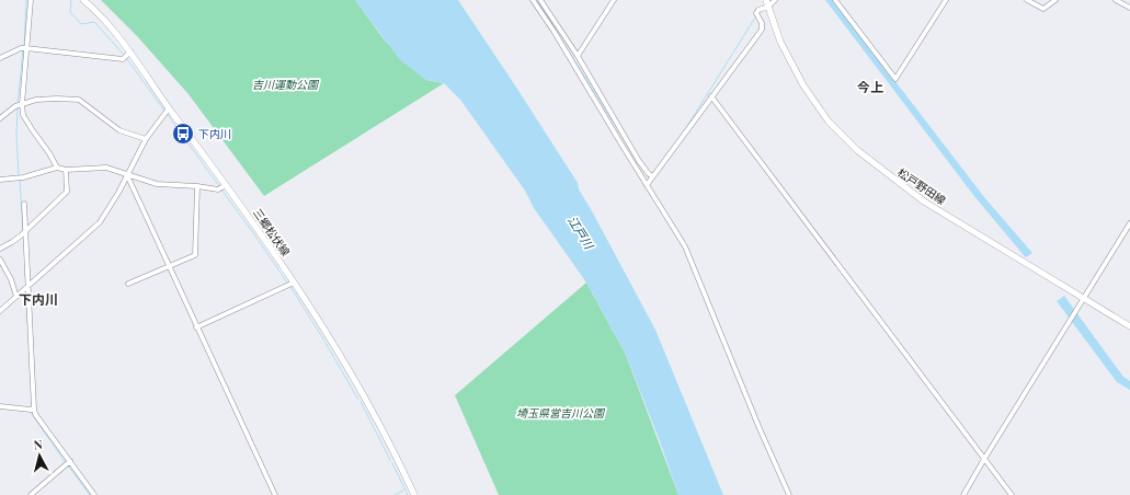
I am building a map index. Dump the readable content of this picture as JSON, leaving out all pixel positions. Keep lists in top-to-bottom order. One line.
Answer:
{"streets":{"main road":["松戸野田線","三郷松伏線"]},"districts":["今上","下内川"],"water":["江戸川"],"parks":["吉川運動公園","埼玉県営吉川公園"],"places":{"bus stop":["下内川"]},"north":"top"}
